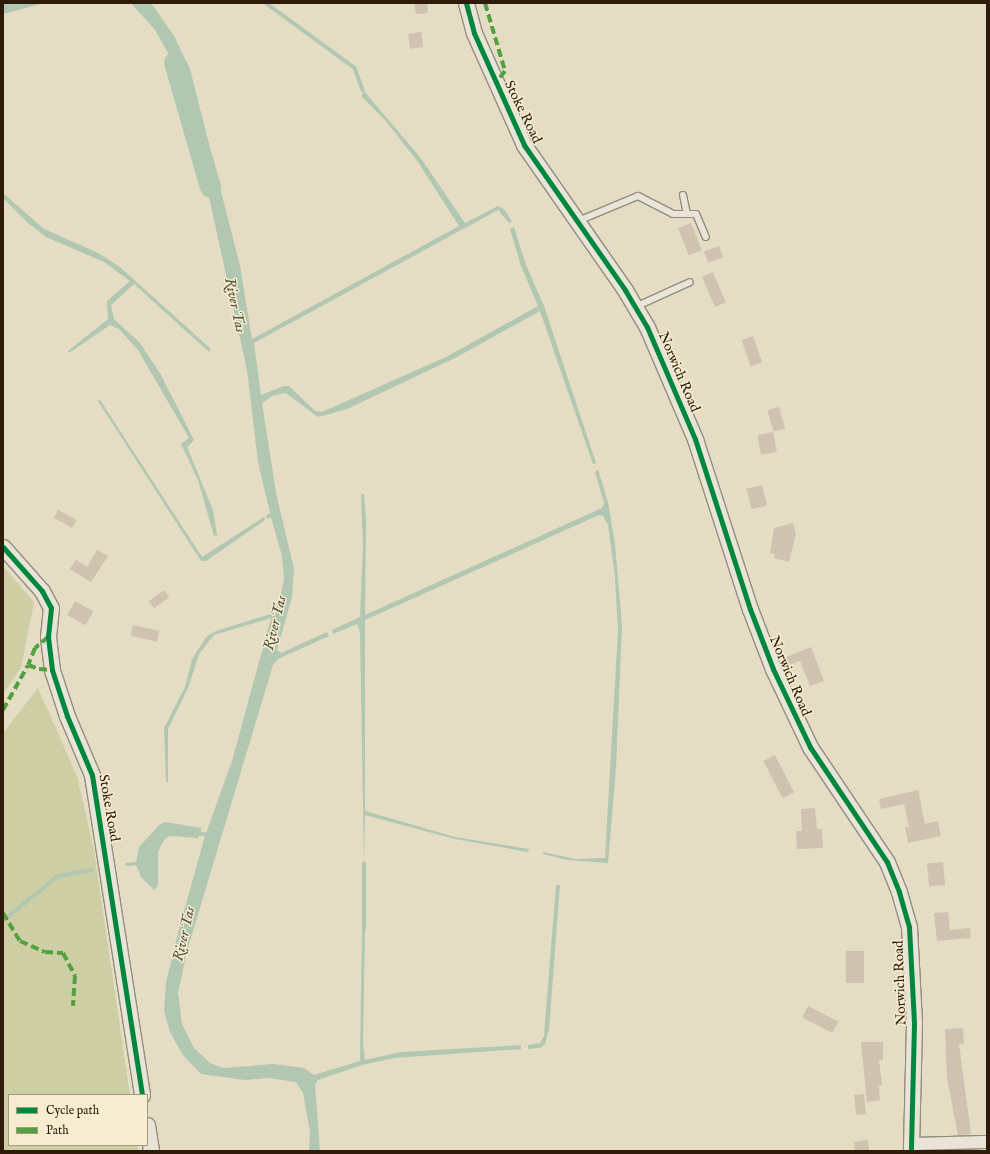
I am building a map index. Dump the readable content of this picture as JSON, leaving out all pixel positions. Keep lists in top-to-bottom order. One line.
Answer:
{"streets":{"street":["Stoke Road","Norwich Road"]},"crossings":[["Stoke Road","Norwich Road"]],"water":["River Tas"],"legend":["Cycle path","Path"]}
